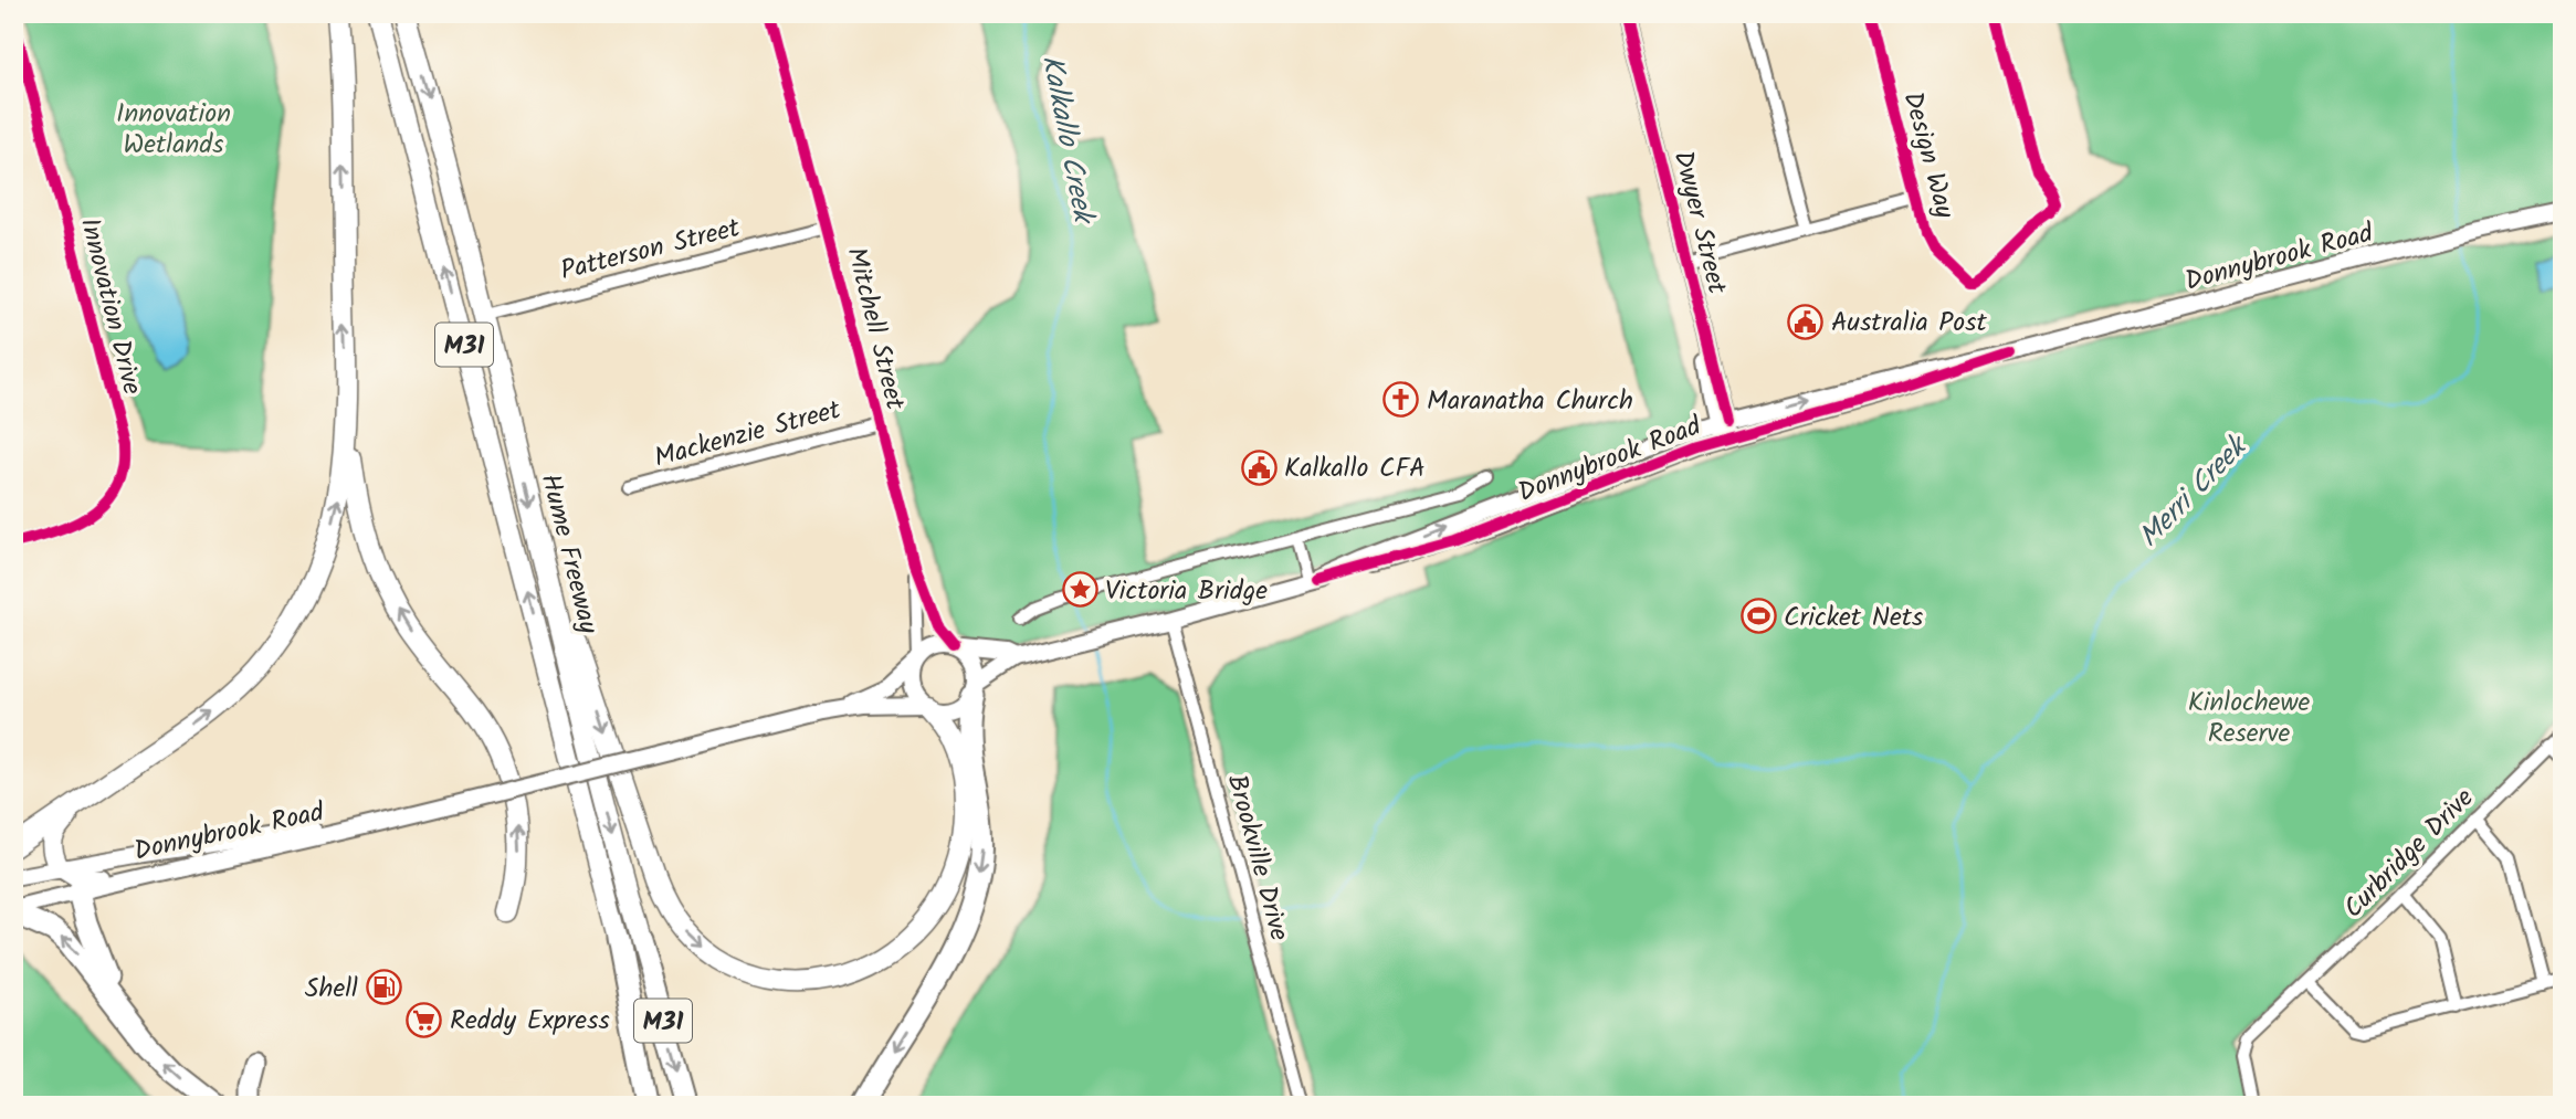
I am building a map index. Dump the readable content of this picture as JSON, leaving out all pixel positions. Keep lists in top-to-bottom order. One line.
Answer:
{"streets":{"highway":["M31","Hume Freeway"],"main road":["Donnybrook Road"],"street":["Design Way","Dwyer Street","Patterson Street","Innovation Drive","Mitchell Street","Mackenzie Street","Curbridge Drive","Brookville Drive"]},"crossings":[["Design Way","Dwyer Street"],["Dwyer Street","Donnybrook Road"],["Patterson Street","Mitchell Street"],["Patterson Street","Hume Freeway"],["Donnybrook Road","Mitchell Street"],["Donnybrook Road","Brookville Drive"],["Mitchell Street","Mackenzie Street"]],"water":["Kalkallo Creek","Merri Creek"],"parks":["Innovation Wetlands","Kinlochewe Reserve"],"places":{"public building":["Australia Post","Kalkallo CFA"],"church":["Maranatha Church"],"place":["Victoria Bridge"],"sports":["Cricket Nets"],"fuel station":["Shell"],"supermarket":["Reddy Express"]}}
